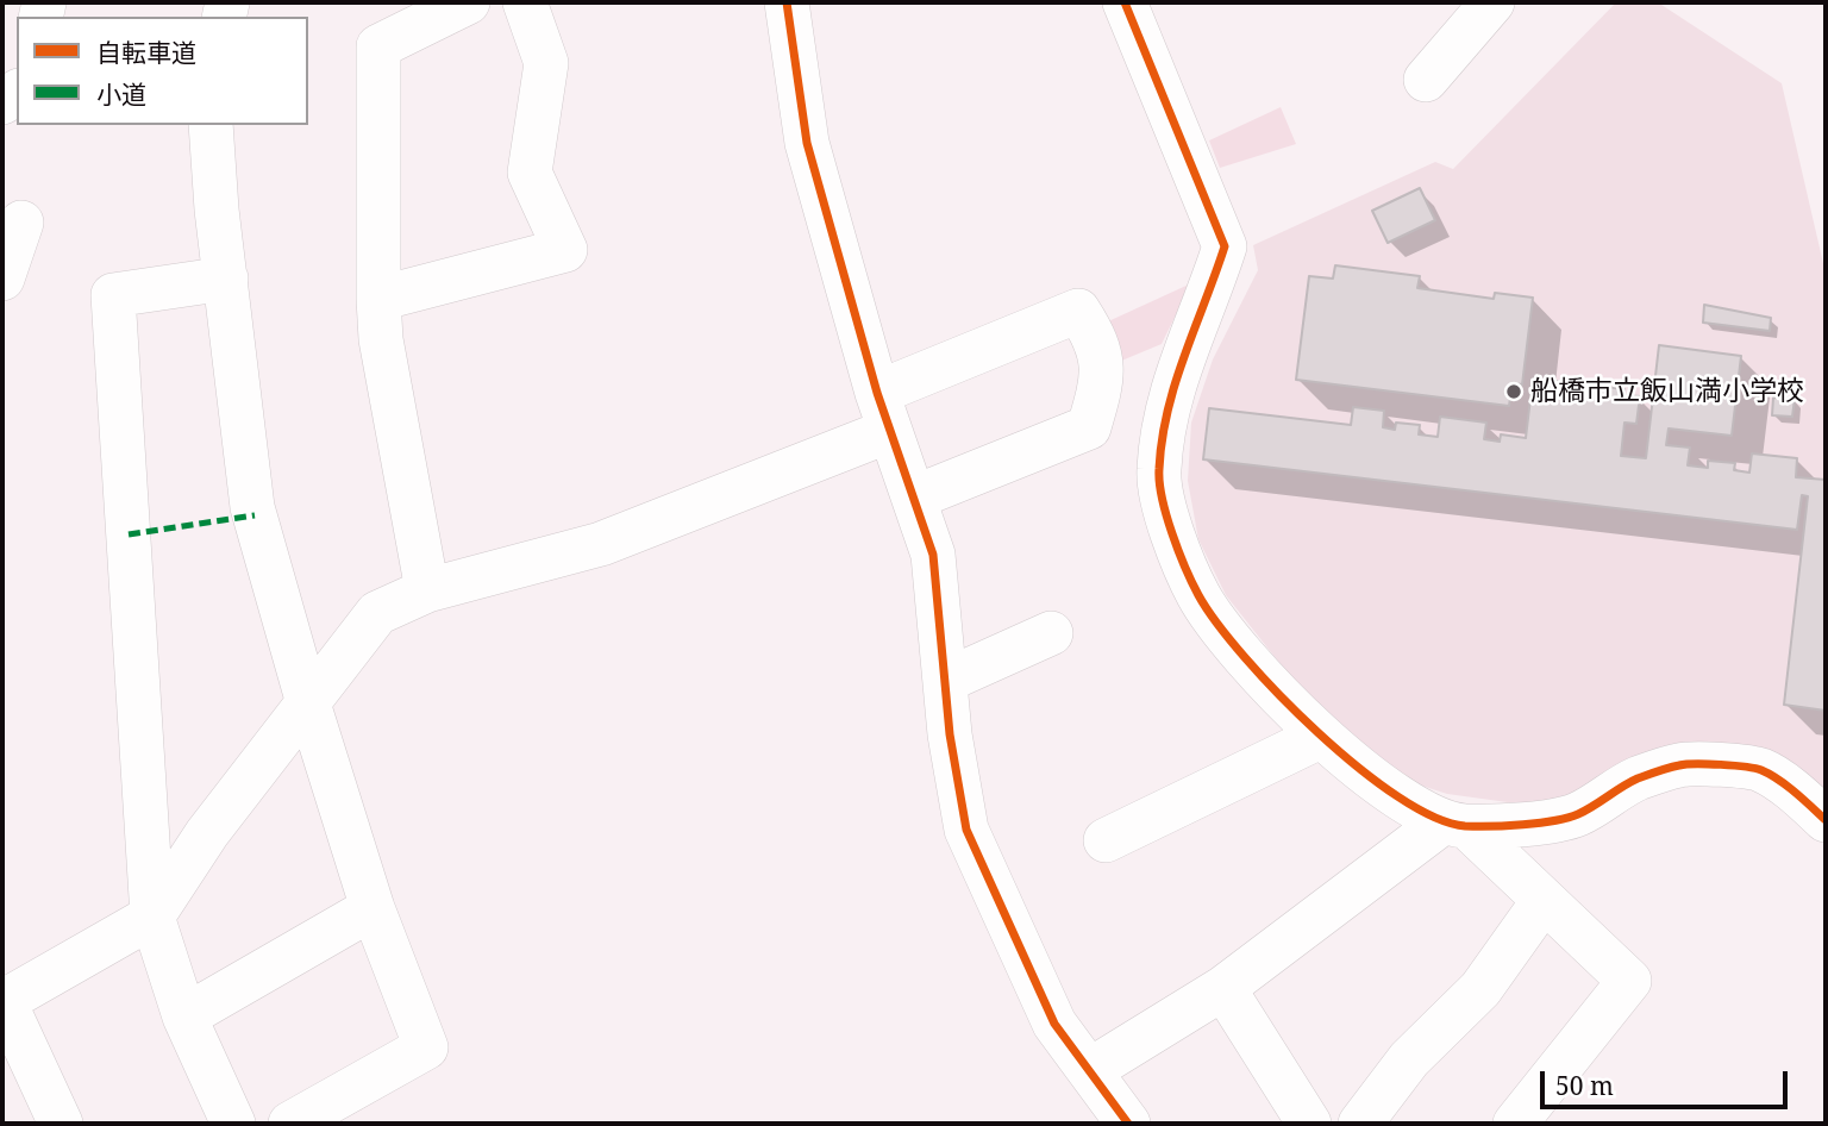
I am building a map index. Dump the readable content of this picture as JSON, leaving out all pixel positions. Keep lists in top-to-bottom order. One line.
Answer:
{"places":["船橋市立飯山満小学校"],"legend":["自転車道","小道"],"scale_bar":"50 m"}
